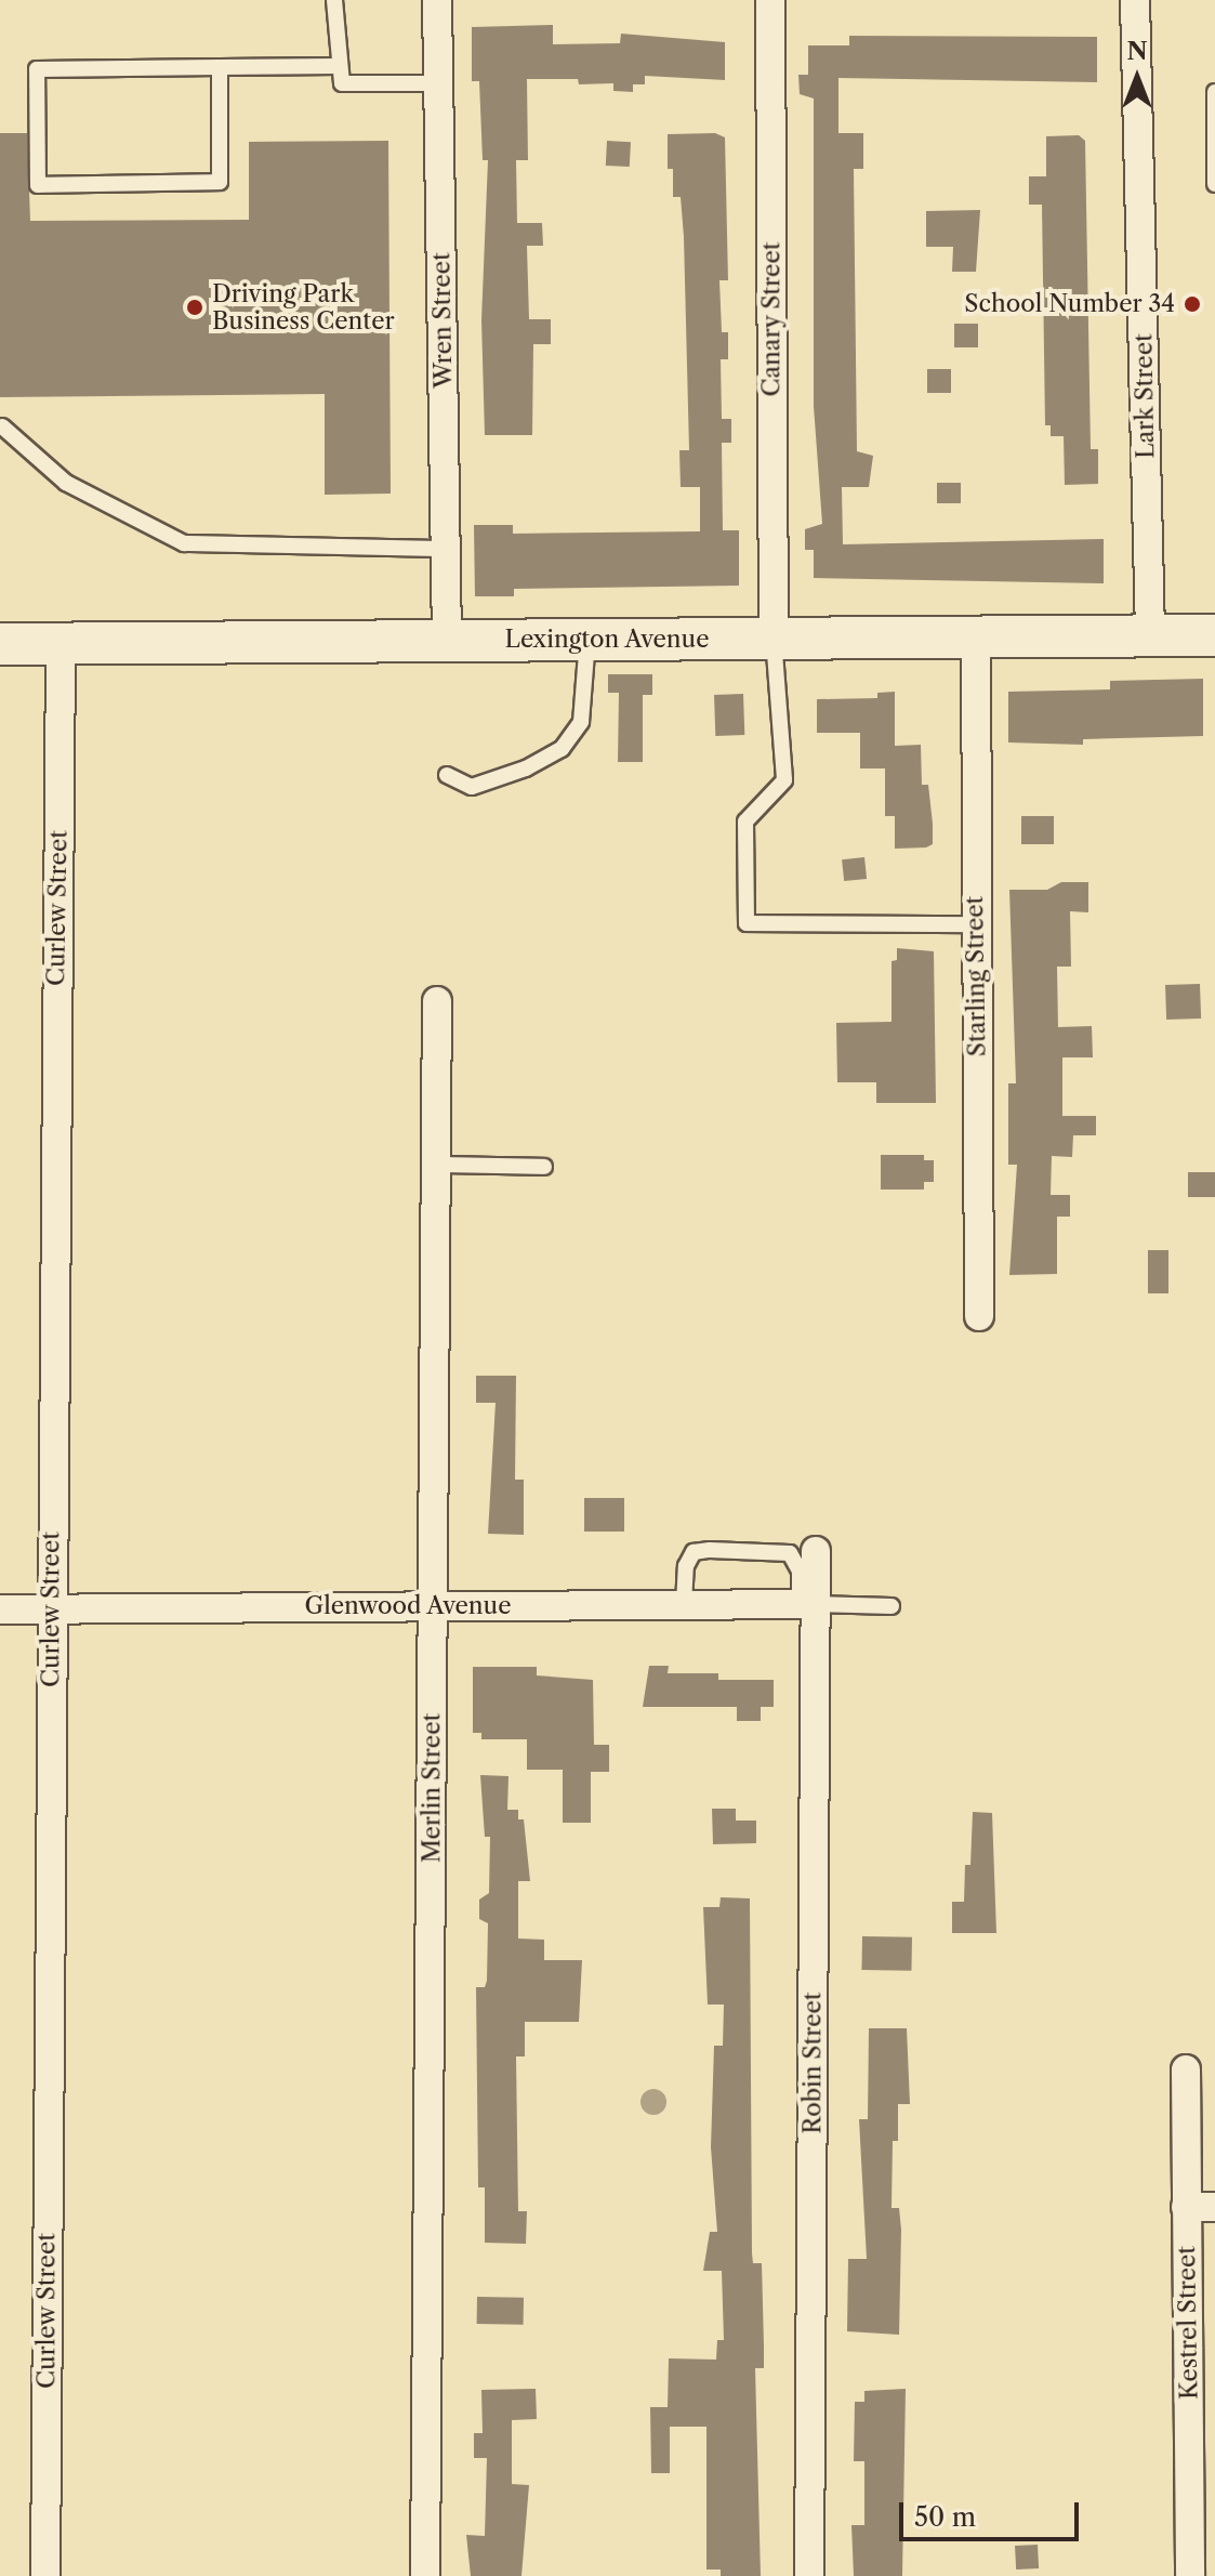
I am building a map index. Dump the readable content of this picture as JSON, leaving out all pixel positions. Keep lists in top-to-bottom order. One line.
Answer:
{"streets":{"main road":["Lexington Avenue"],"street":["Canary Street","Wren Street","Lark Street","Curlew Street","Starling Street","Glenwood Avenue","Merlin Street","Robin Street","Kestrel Street"]},"crossings":[["Canary Street","Lexington Avenue"],["Wren Street","Lexington Avenue"],["Lark Street","Lexington Avenue"],["Lexington Avenue","Curlew Street"],["Lexington Avenue","Starling Street"],["Curlew Street","Glenwood Avenue"],["Glenwood Avenue","Merlin Street"],["Glenwood Avenue","Robin Street"]],"places":["School Number 34","Driving Park Business Center"],"scale_bar":"50 m","north":"top"}
